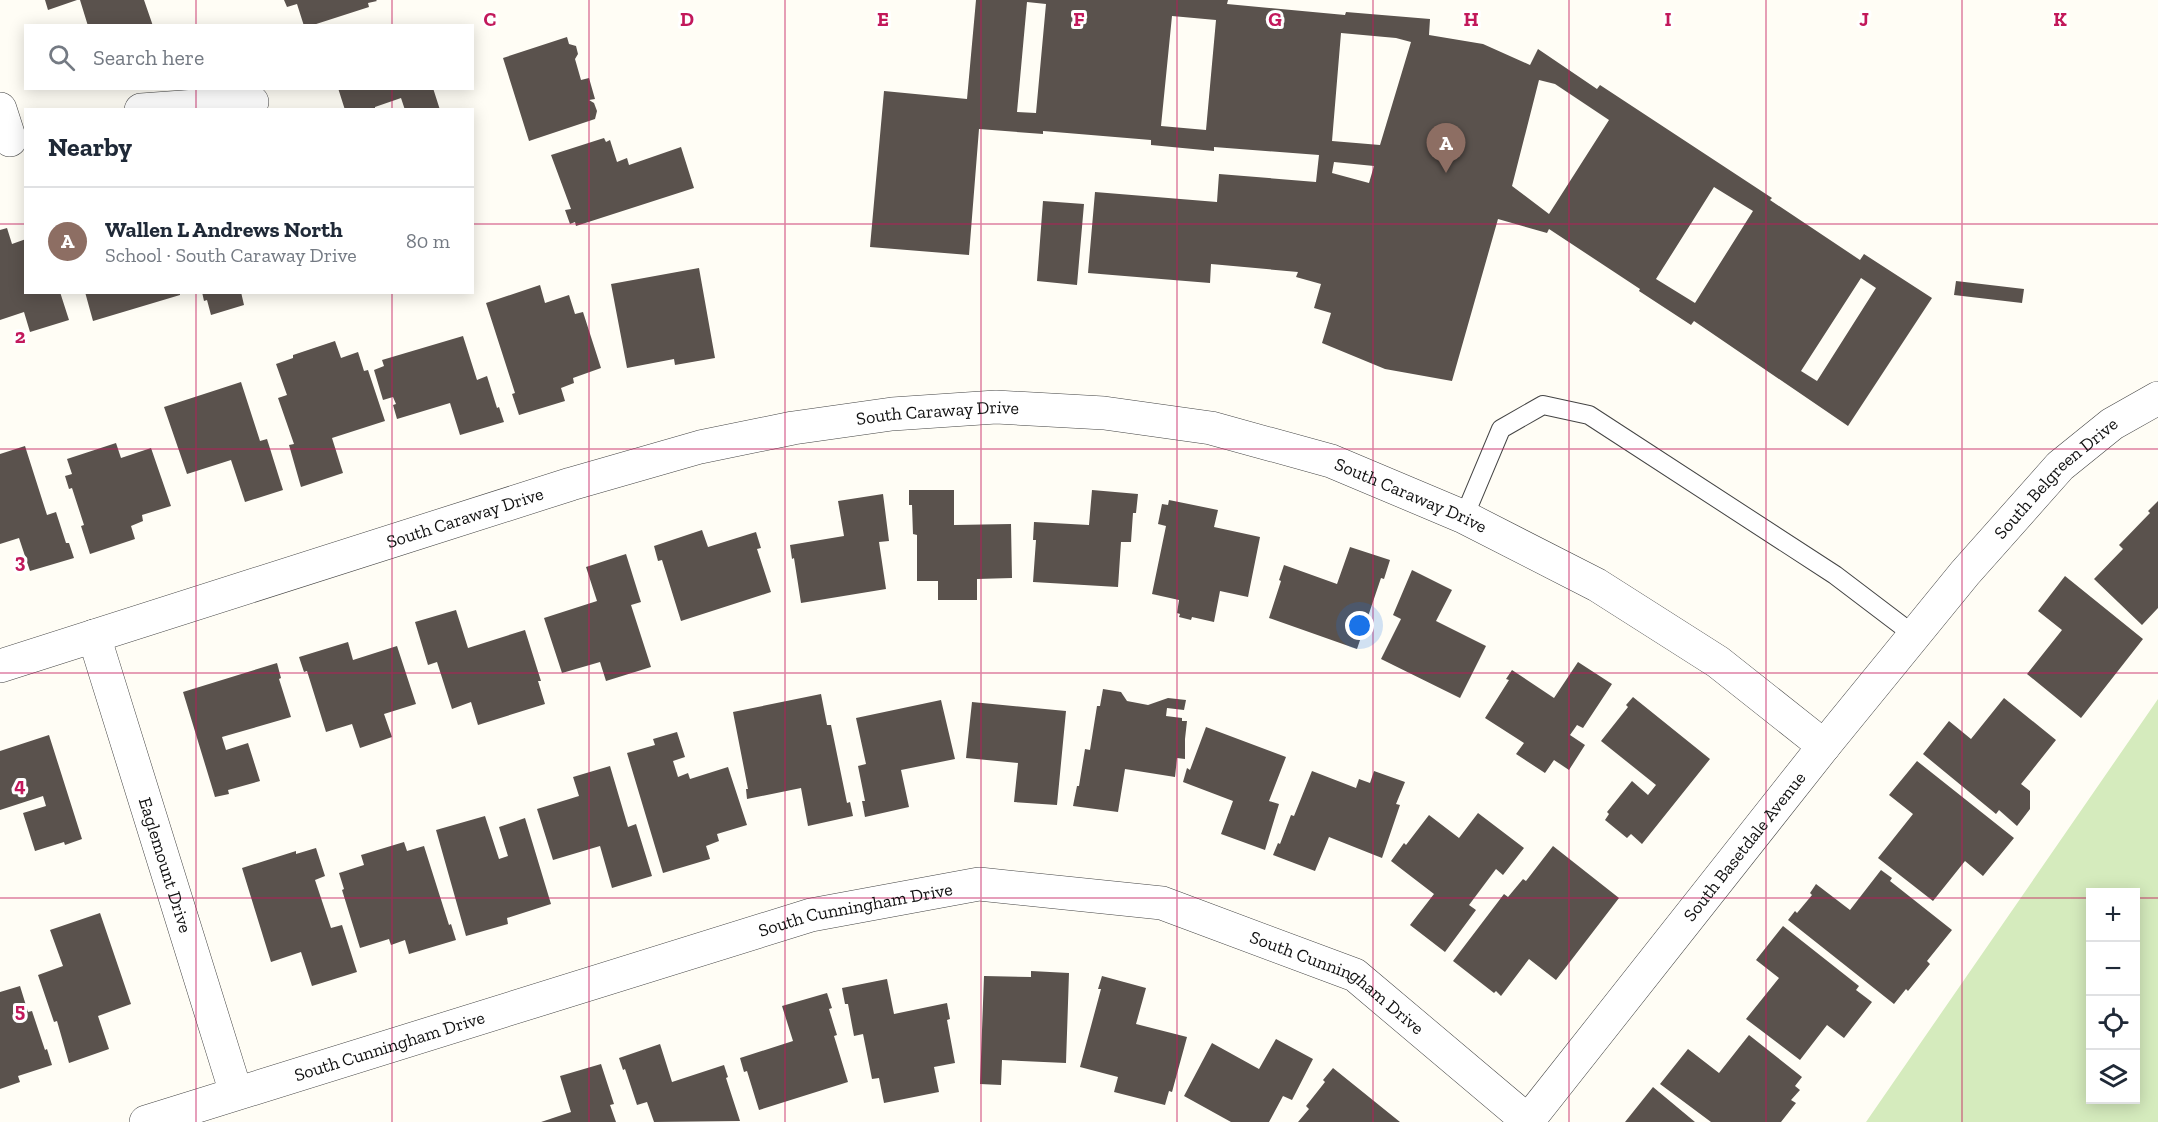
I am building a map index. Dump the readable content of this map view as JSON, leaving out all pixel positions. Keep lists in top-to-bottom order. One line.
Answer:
{"streets":{"street":["South Caraway Drive","South Belgreen Drive","South Basetdale Avenue","Eaglemount Drive","South Cunningham Drive"]},"crossings":[["South Caraway Drive","South Basetdale Avenue"],["South Caraway Drive","Eaglemount Drive"],["South Belgreen Drive","South Basetdale Avenue"],["South Basetdale Avenue","South Cunningham Drive"],["Eaglemount Drive","South Cunningham Drive"]],"page":{"search":"Search here","heading":"Nearby","pins":"A","list":[{"mark":"A","name":"Wallen L Andrews North","note":"School · South Caraway Drive","value":"80 m"}],"map_buttons":["+","−"]},"grid":{"columns":["C","D","E","F","G","H","I","J","K"],"rows":["2","3","4","5"]}}
